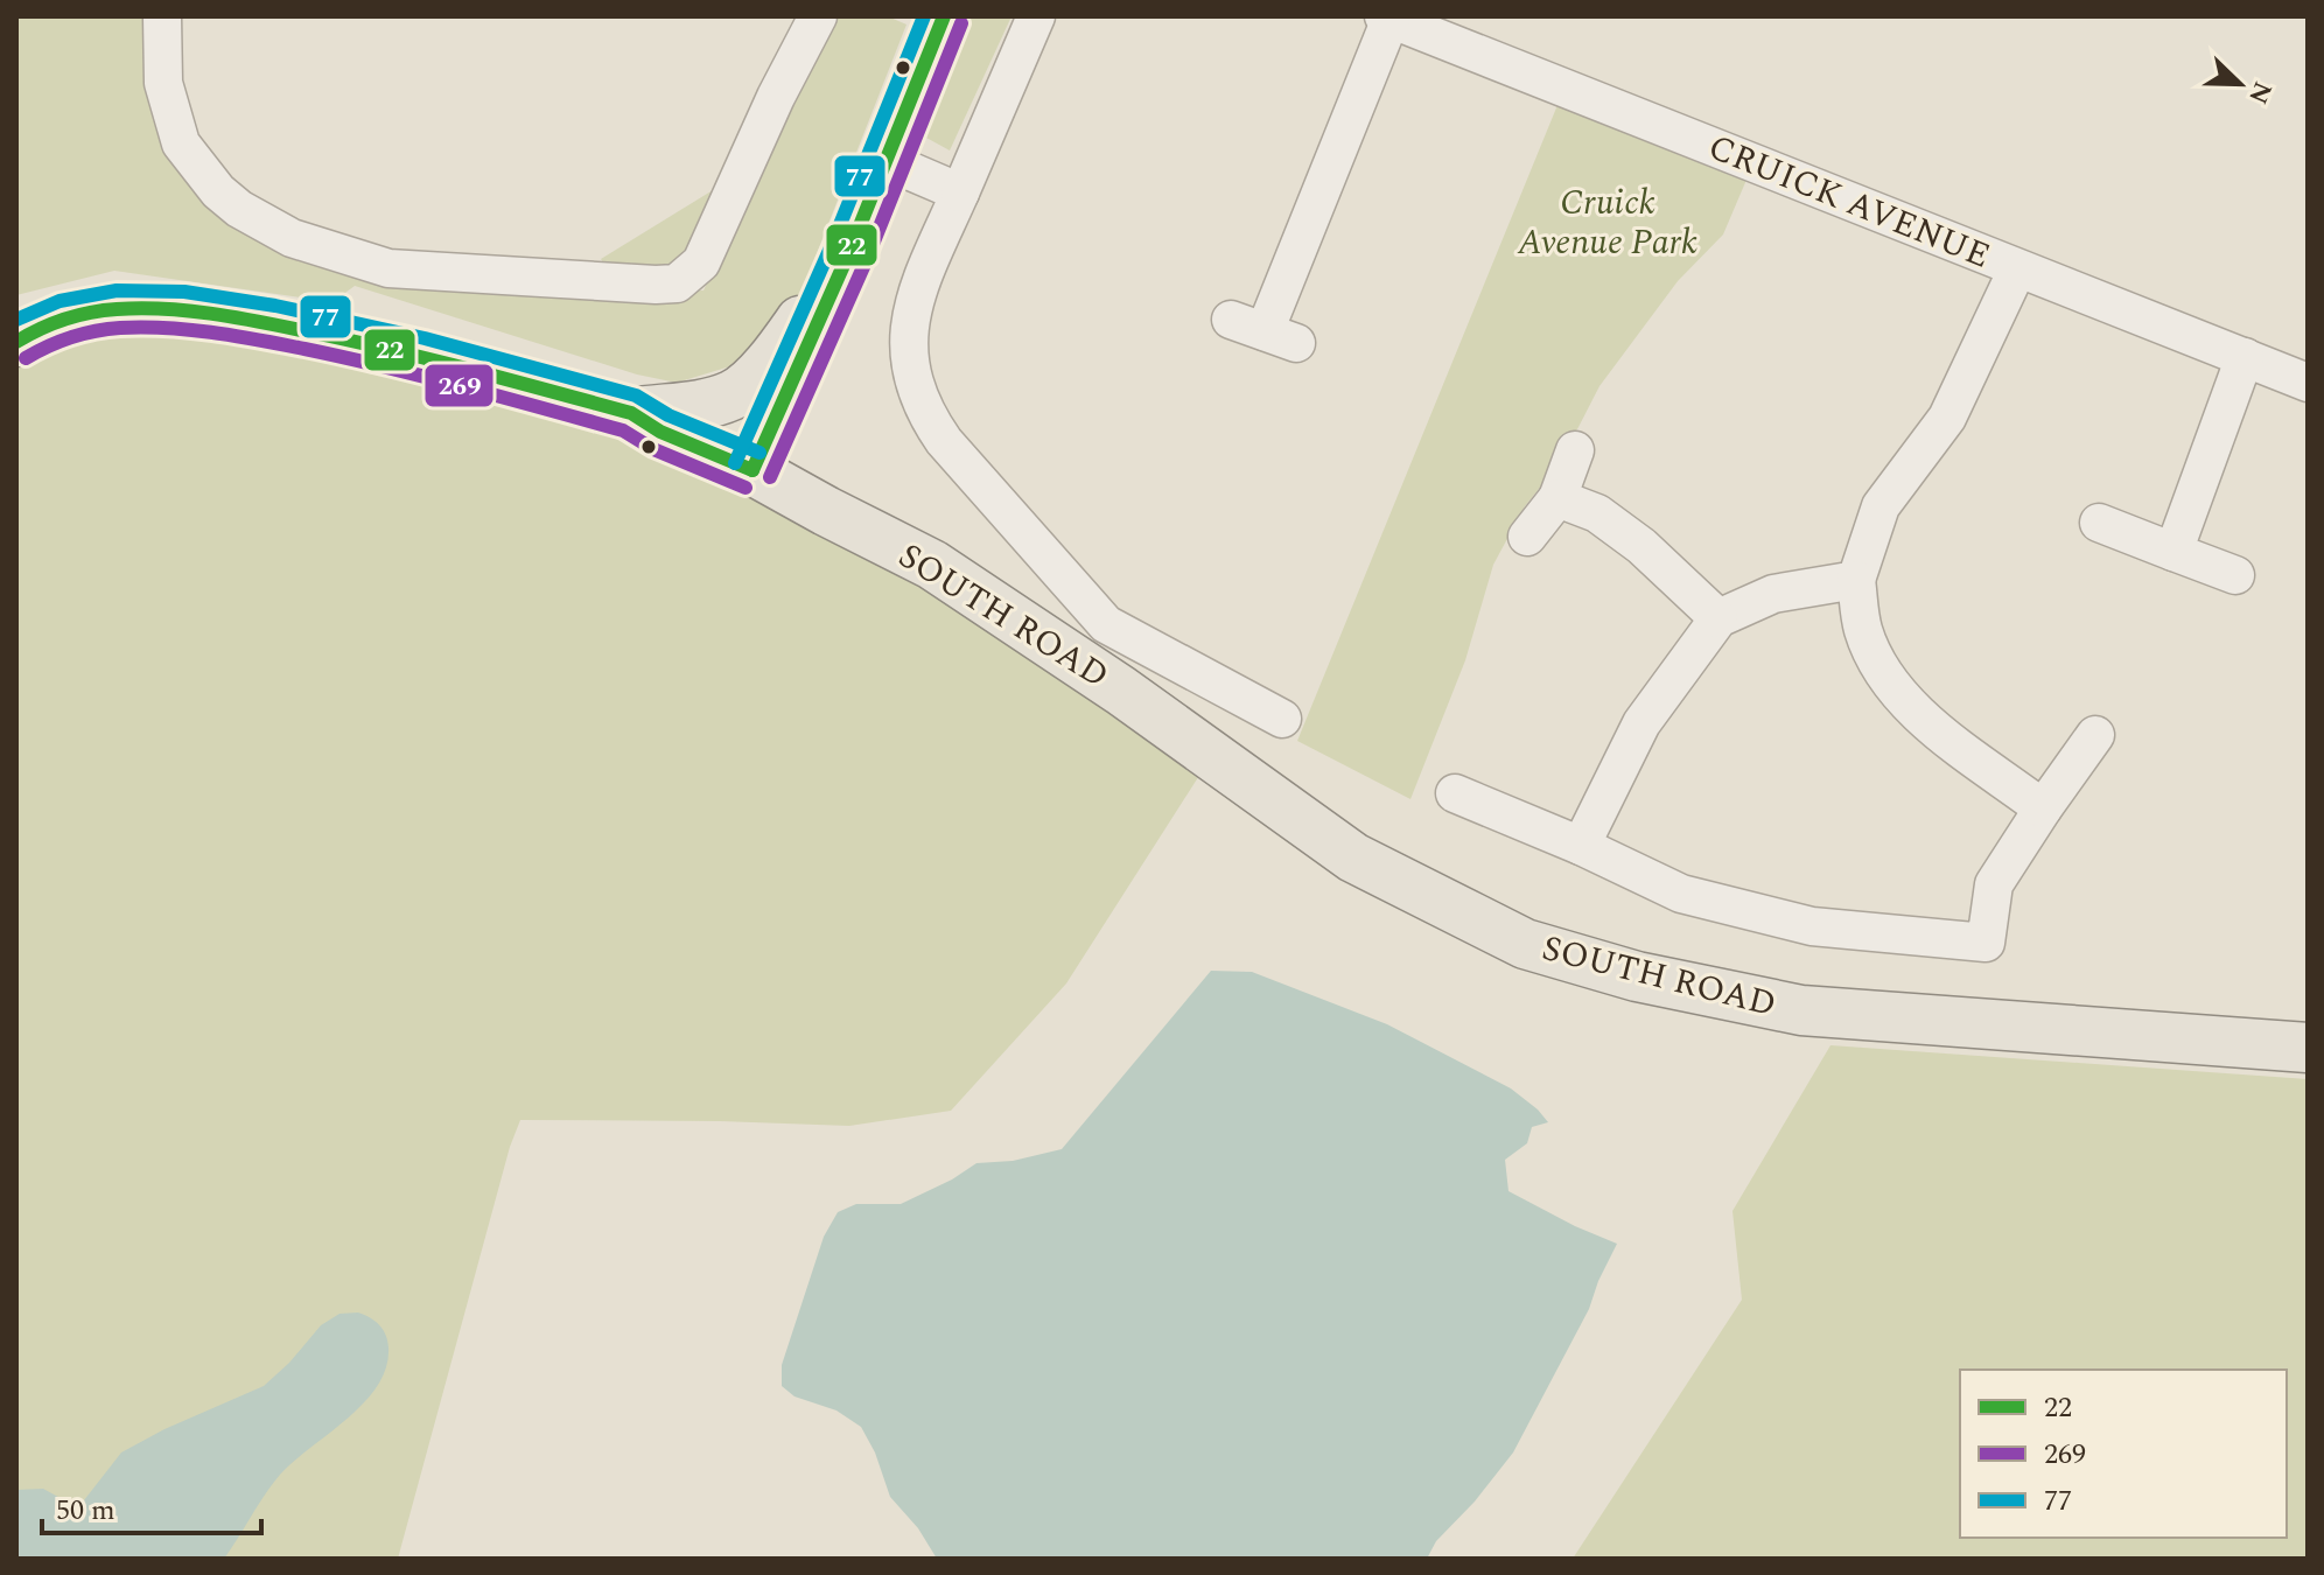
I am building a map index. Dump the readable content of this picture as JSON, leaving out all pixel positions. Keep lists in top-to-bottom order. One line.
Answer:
{"streets":{"main road":["SOUTH ROAD"],"street":["CRUICK AVENUE"]},"parks":["Cruick Avenue Park"],"lines":["transit line 22","transit line 77","transit line 269"],"legend":["22","269","77"],"scale_bar":"50 m","north":"bottom right"}
